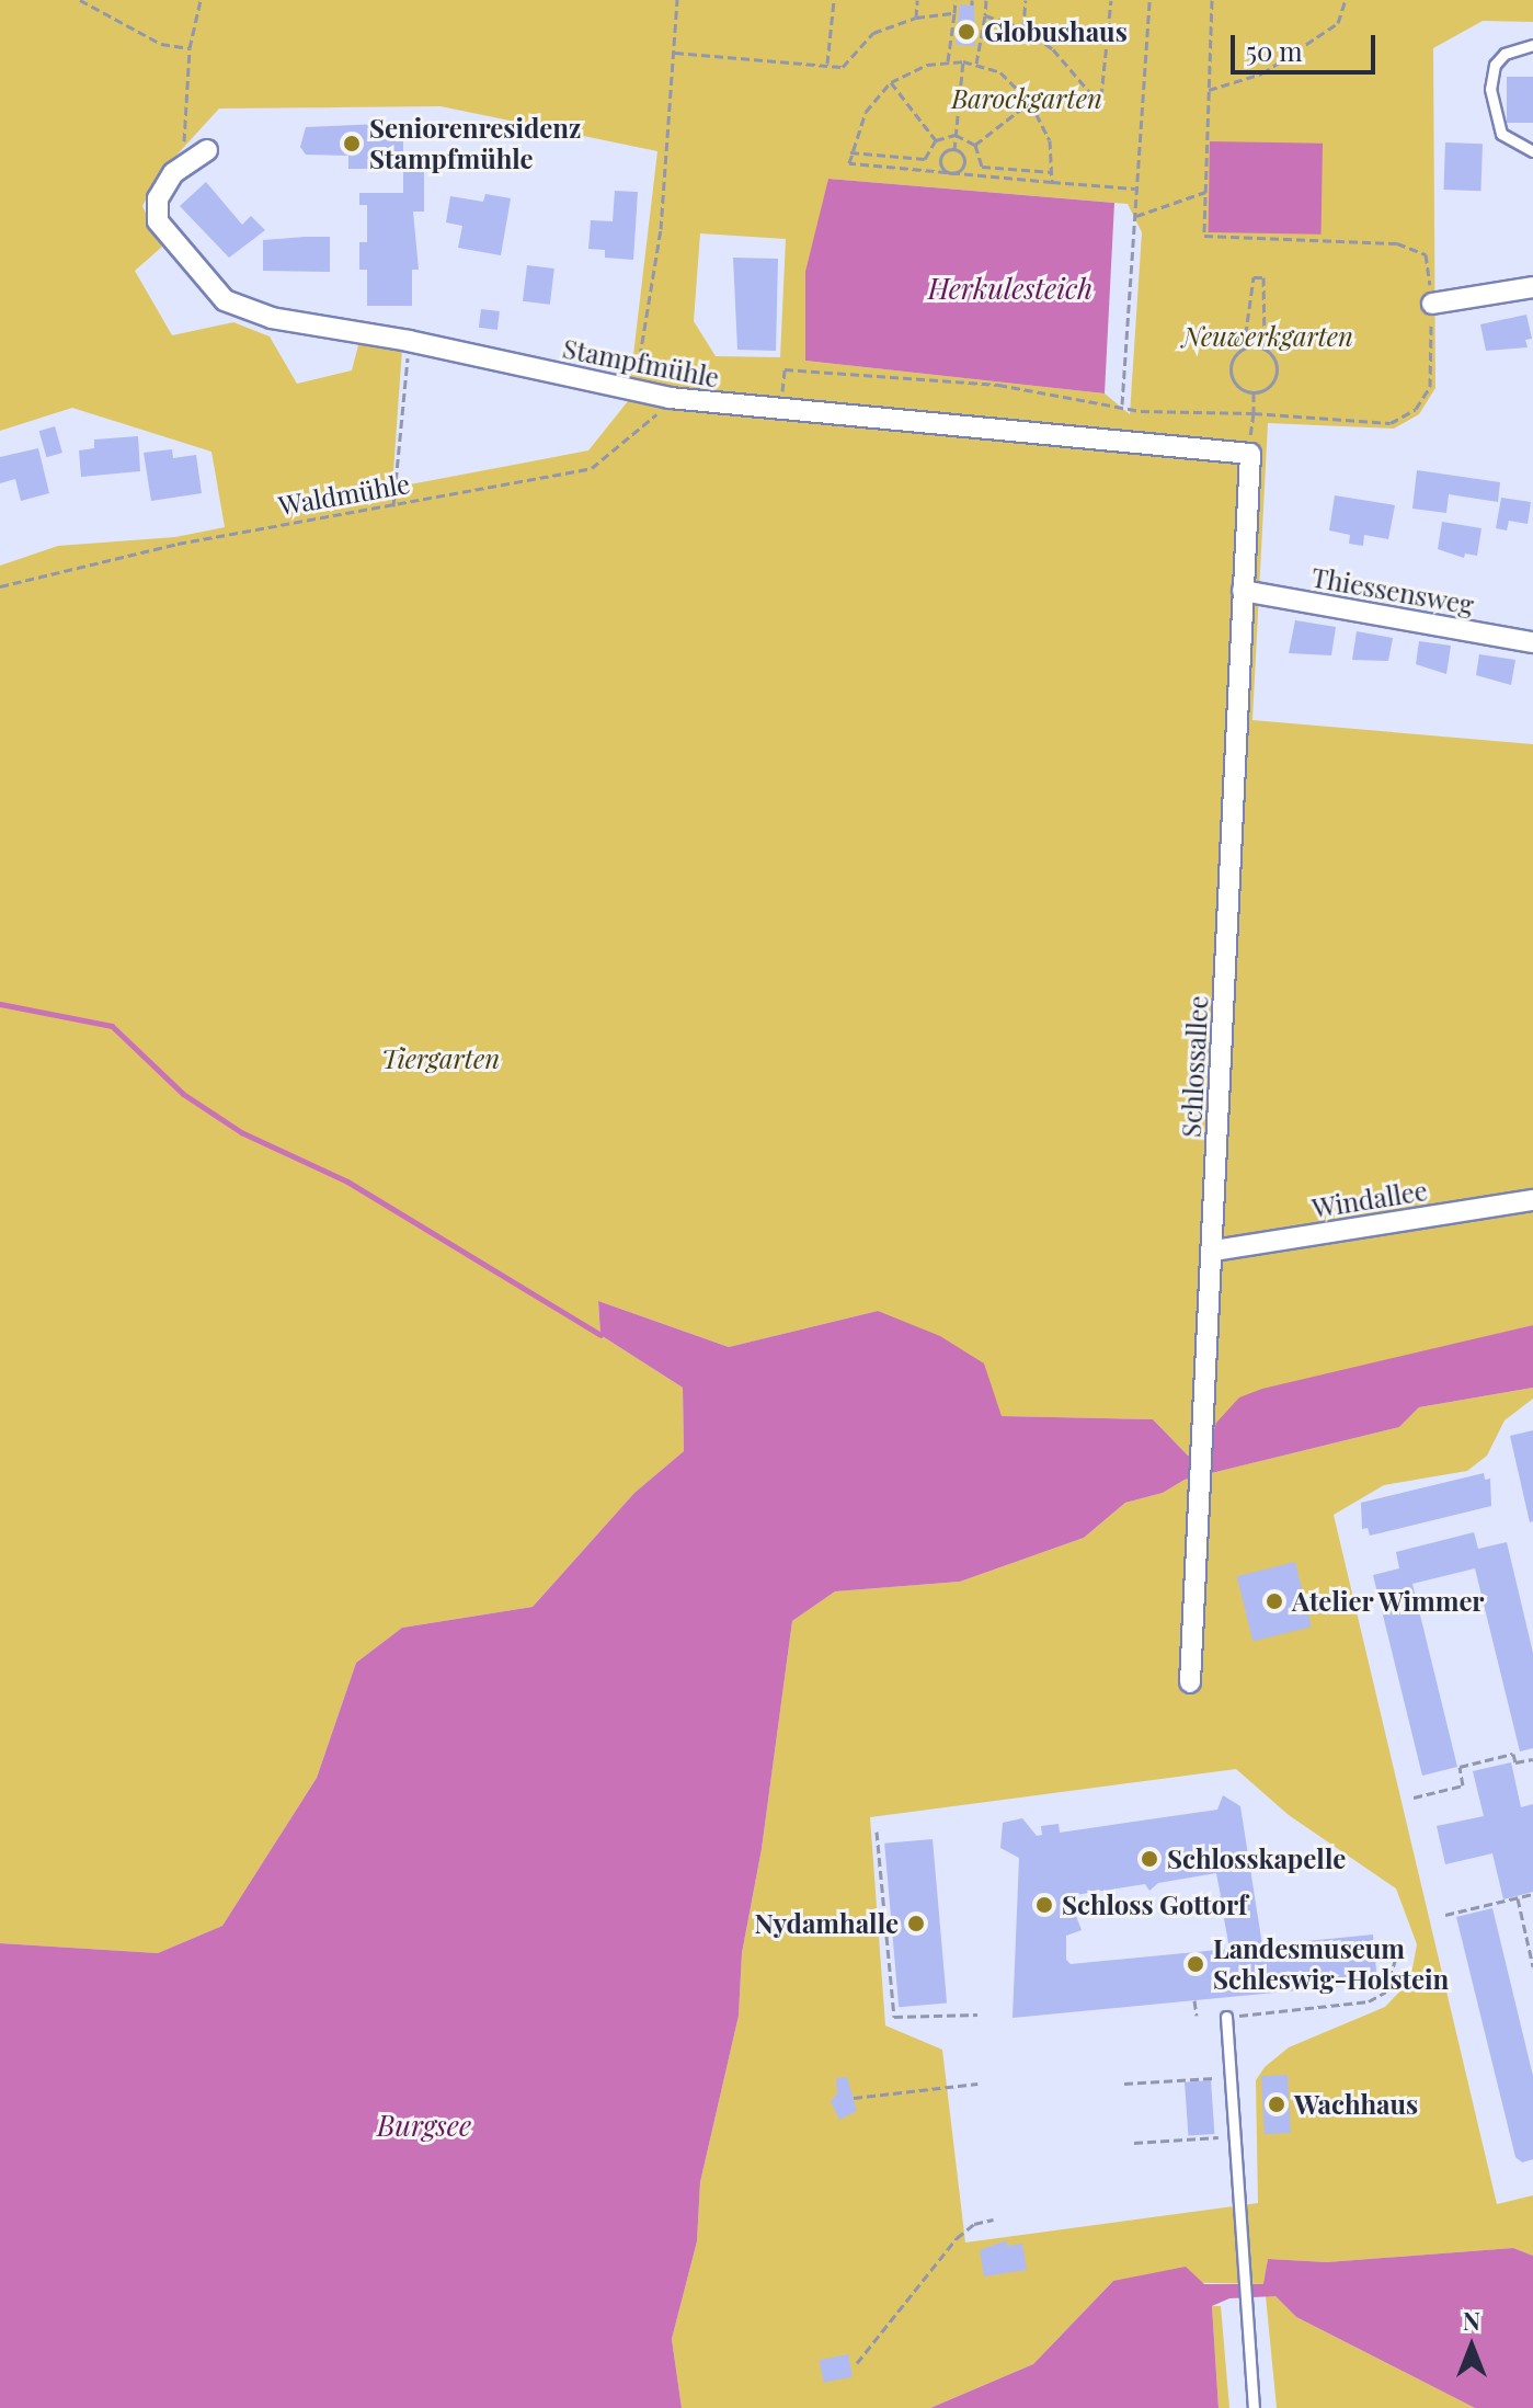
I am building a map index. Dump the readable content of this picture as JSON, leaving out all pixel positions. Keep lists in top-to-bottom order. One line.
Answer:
{"streets":{"street":["Stampfmühle","Thiessensweg","Schlossallee","Windallee"],"path":["Waldmühle"]},"crossings":[["Stampfmühle","Waldmühle"],["Stampfmühle","Schlossallee"],["Thiessensweg","Schlossallee"],["Schlossallee","Windallee"]],"water":["Herkulesteich","Burgsee"],"parks":["Barockgarten","Neuwerkgarten","Tiergarten"],"places":["Globushaus","Seniorenresidenz Stampfmühle","Atelier Wimmer","Schlosskapelle","Schloss Gottorf","Nydamhalle","Landesmuseum Schleswig-Holstein","Wachhaus"],"scale_bar":"50 m","north":"top"}
